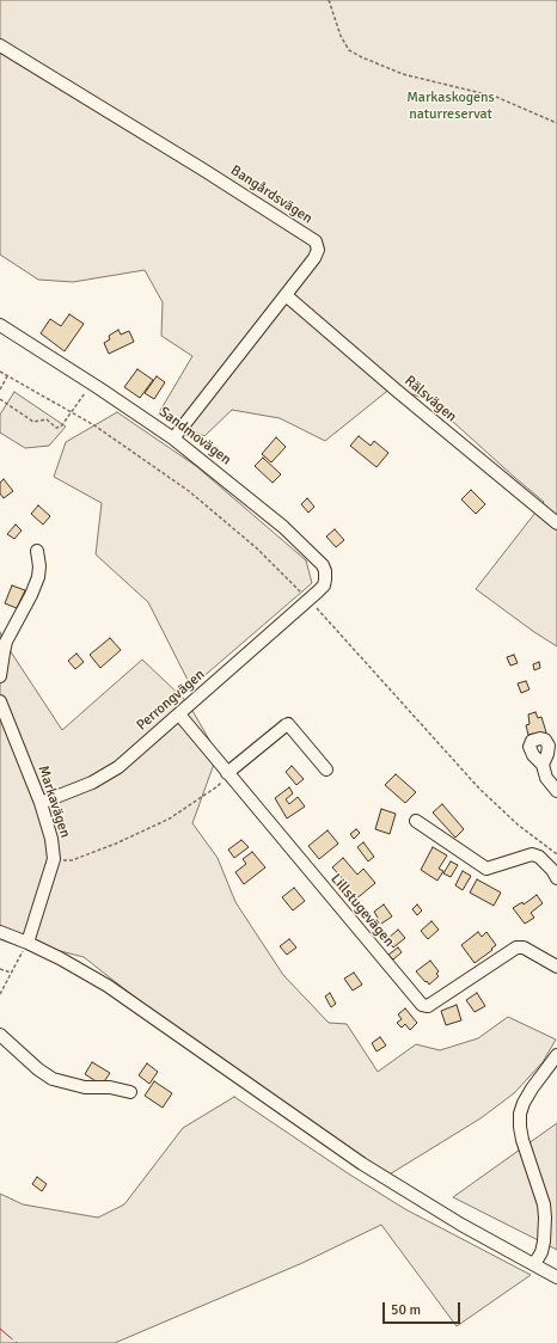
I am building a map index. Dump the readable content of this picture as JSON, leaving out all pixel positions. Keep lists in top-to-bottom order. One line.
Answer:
{"streets":{"street":["Bangårdsvägen","Rälsvägen","Sandmovägen","Perrongvägen","Markavägen","Lillstugevägen"]},"crossings":[["Bangårdsvägen","Rälsvägen"],["Bangårdsvägen","Sandmovägen"],["Sandmovägen","Perrongvägen"],["Perrongvägen","Markavägen"],["Perrongvägen","Lillstugevägen"]],"parks":["Markaskogens naturreservat"],"scale_bar":"50 m"}
